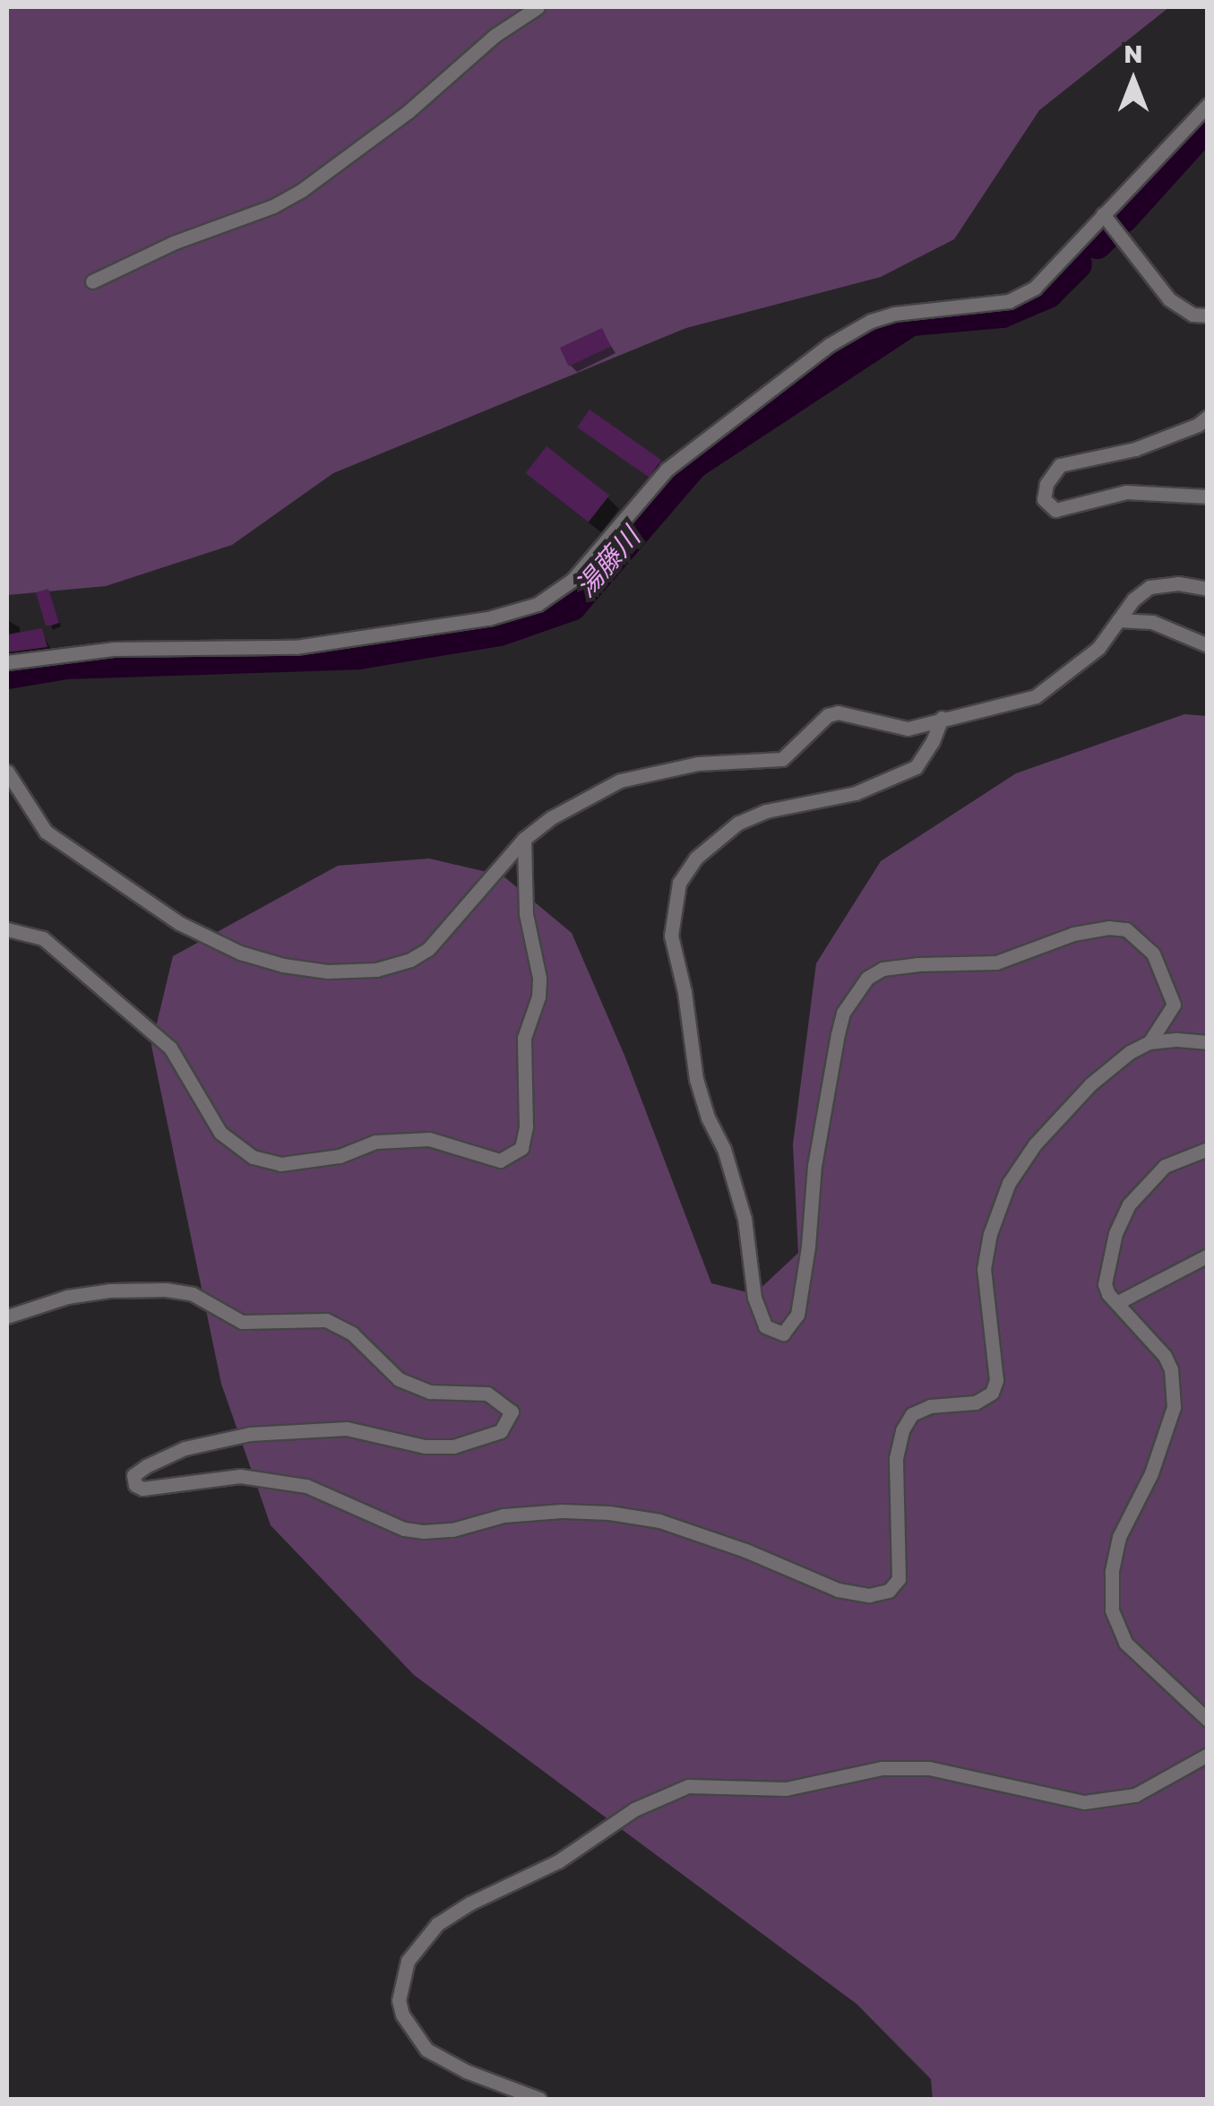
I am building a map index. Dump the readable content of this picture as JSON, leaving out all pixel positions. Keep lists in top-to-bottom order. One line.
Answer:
{"water":["湯藤川"],"north":"top"}
